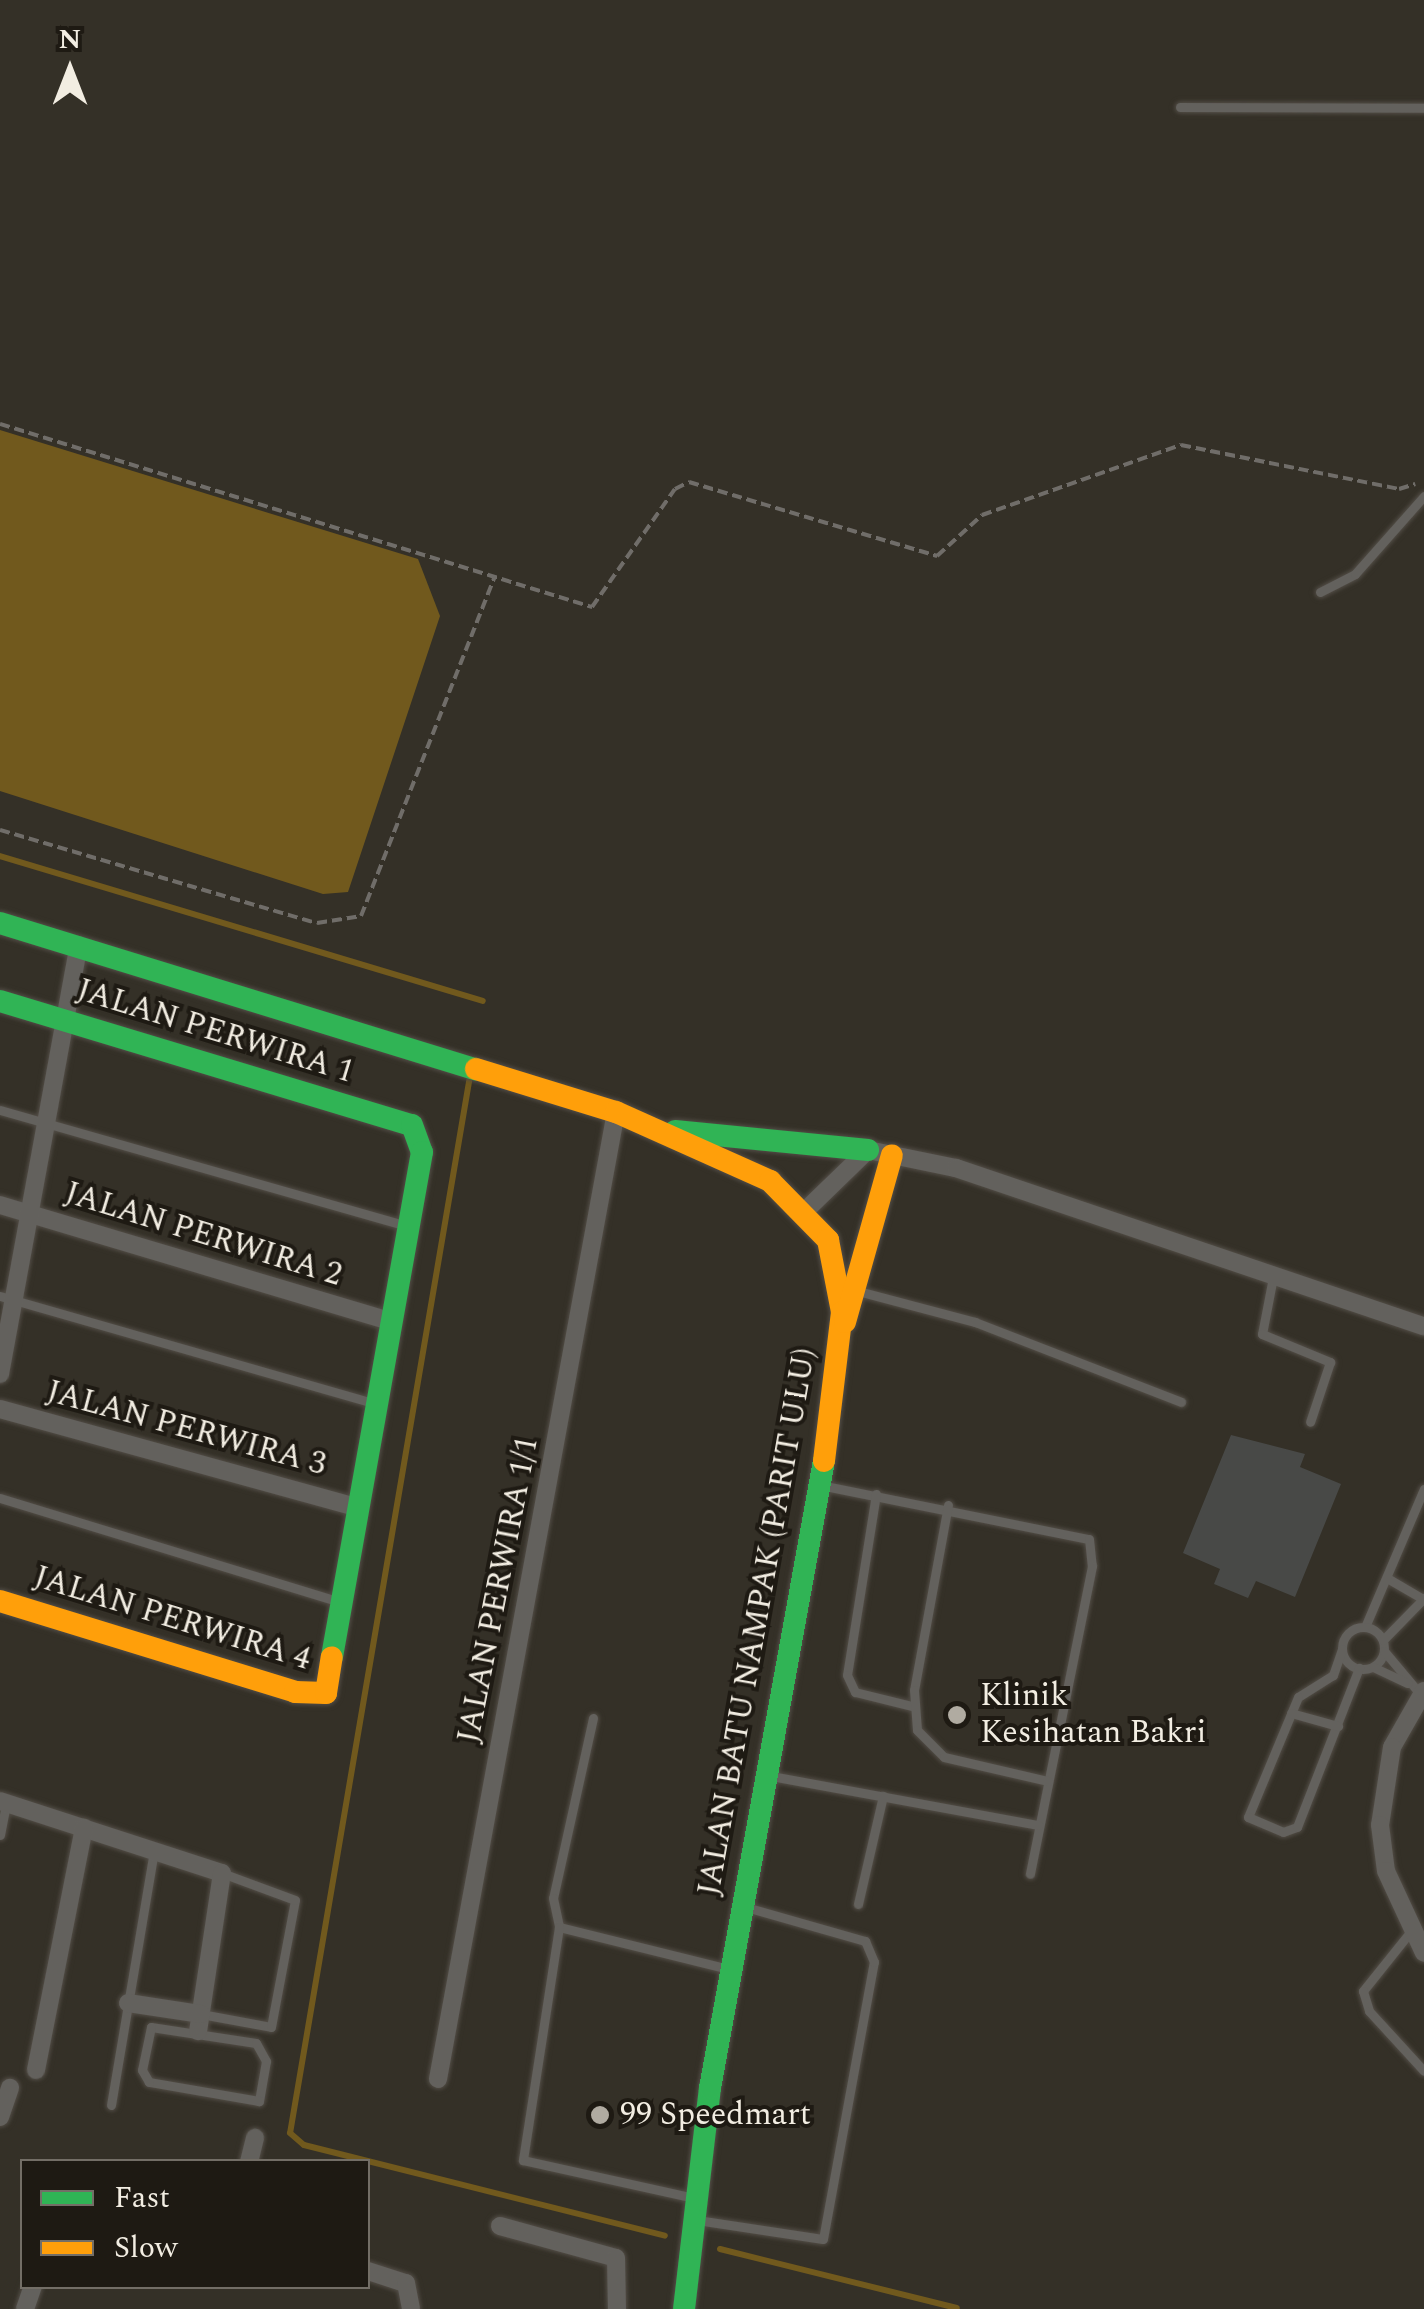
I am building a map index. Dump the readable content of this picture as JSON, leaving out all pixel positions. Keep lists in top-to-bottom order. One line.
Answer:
{"streets":{"street":["JALAN PERWIRA 1","JALAN PERWIRA 2","JALAN PERWIRA 3","JALAN PERWIRA 1/1","JALAN PERWIRA 4","JALAN BATU NAMPAK (PARIT ULU)"]},"crossings":[["JALAN PERWIRA 1/1","JALAN BATU NAMPAK (PARIT ULU)"]],"places":["Klinik Kesihatan Bakri","99 Speedmart"],"legend":["Fast","Slow"],"north":"top"}
